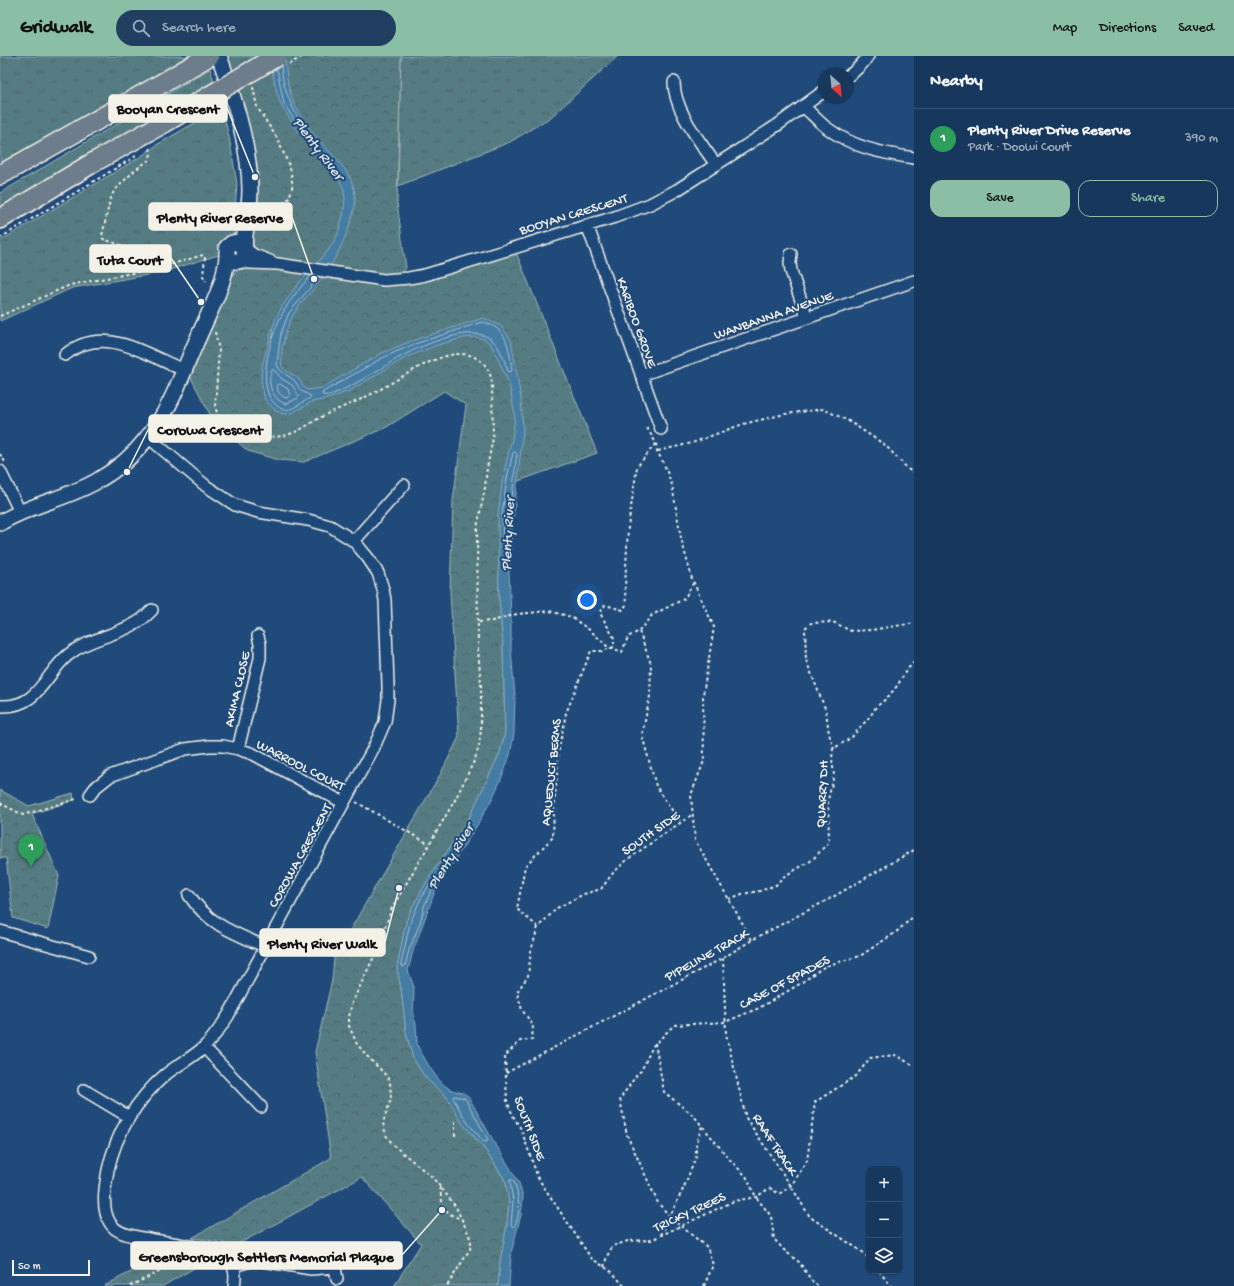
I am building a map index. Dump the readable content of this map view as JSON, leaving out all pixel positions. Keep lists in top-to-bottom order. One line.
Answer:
{"streets":{"street":["BOOYAN CRESCENT","WANBANNA AVENUE","KARIBOO GROVE","AKIMA CLOSE","WARROOL COURT","COROWA CRESCENT"],"path":["AQUEDUCT BERMS","QUARRY DH","SOUTH SIDE","PIPELINE TRACK","CASE OF SPADES","RAAF TRACK","TRICKY TREES"]},"crossings":[["BOOYAN CRESCENT","KARIBOO GROVE"],["WANBANNA AVENUE","KARIBOO GROVE"],["AKIMA CLOSE","WARROOL COURT"],["WARROOL COURT","COROWA CRESCENT"],["AQUEDUCT BERMS","SOUTH SIDE"],["SOUTH SIDE","PIPELINE TRACK"],["SOUTH SIDE","TRICKY TREES"],["PIPELINE TRACK","RAAF TRACK"],["CASE OF SPADES","RAAF TRACK"],["CASE OF SPADES","TRICKY TREES"],["RAAF TRACK","TRICKY TREES"]],"water":["Plenty River"],"places":["Booyan Crescent","Plenty River Reserve","Tuta Court","Corowa Crescent","Plenty River Walk","Greensborough Settlers Memorial Plaque"],"scale_bar":"50 m","north":"bottom right","page":{"header":"Gridwalk","search":"Search here","nav":["Map","Directions","Saved"],"heading":"Nearby","list":[{"mark":"1","name":"Plenty River Drive Reserve","note":"Park · Doowi Court","value":"390 m"}],"buttons":["Save","Share"],"pins":"1","map_buttons":["+","−"],"scale":"50 m"}}
